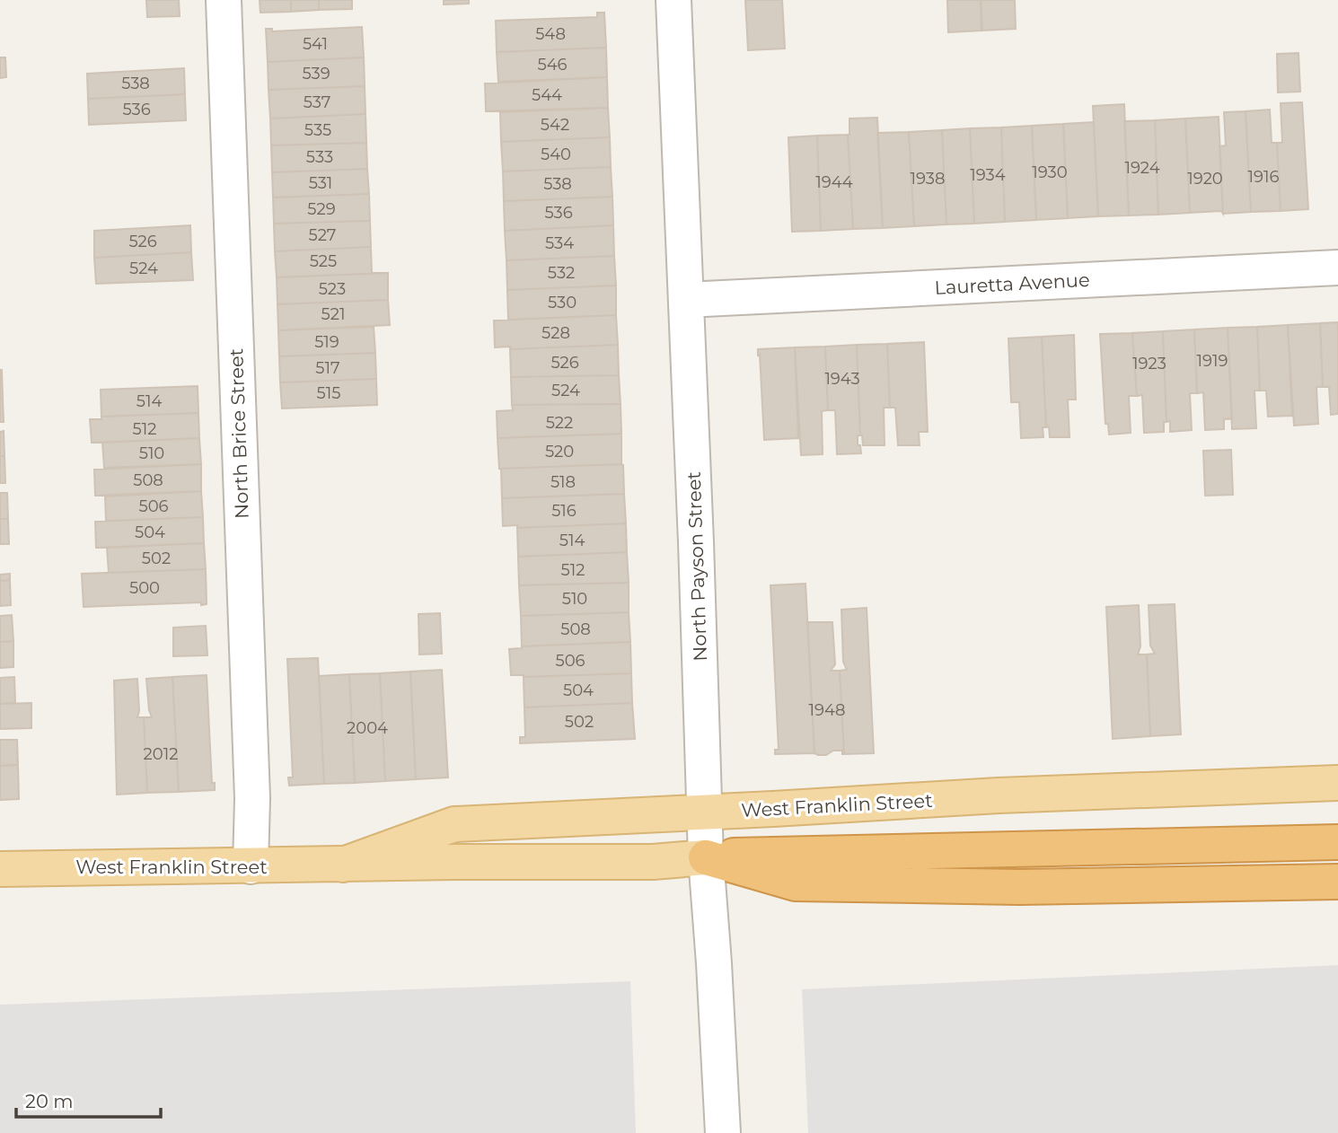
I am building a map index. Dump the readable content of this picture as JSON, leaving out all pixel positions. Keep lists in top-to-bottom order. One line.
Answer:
{"streets":{"main road":["West Franklin Street"],"street":["Lauretta Avenue","North Brice Street","North Payson Street"]},"crossings":[["Lauretta Avenue","North Payson Street"],["North Brice Street","West Franklin Street"],["North Payson Street","West Franklin Street"]],"house_numbers":["548","541","546","539","538","544","537","536","542","535","540","533","1924","1930","1934","1916","1938","1920","1944","531","538","529","536","527","526","534","525","524","532","523","530","521","528","519","1919","526","1923","517","1943","524","515","514","522","512","520","510","508","518","506","516","504","514","502","512","500","510","508","506","504","1948","502","2004","2012"],"scale_bar":"20 m"}
